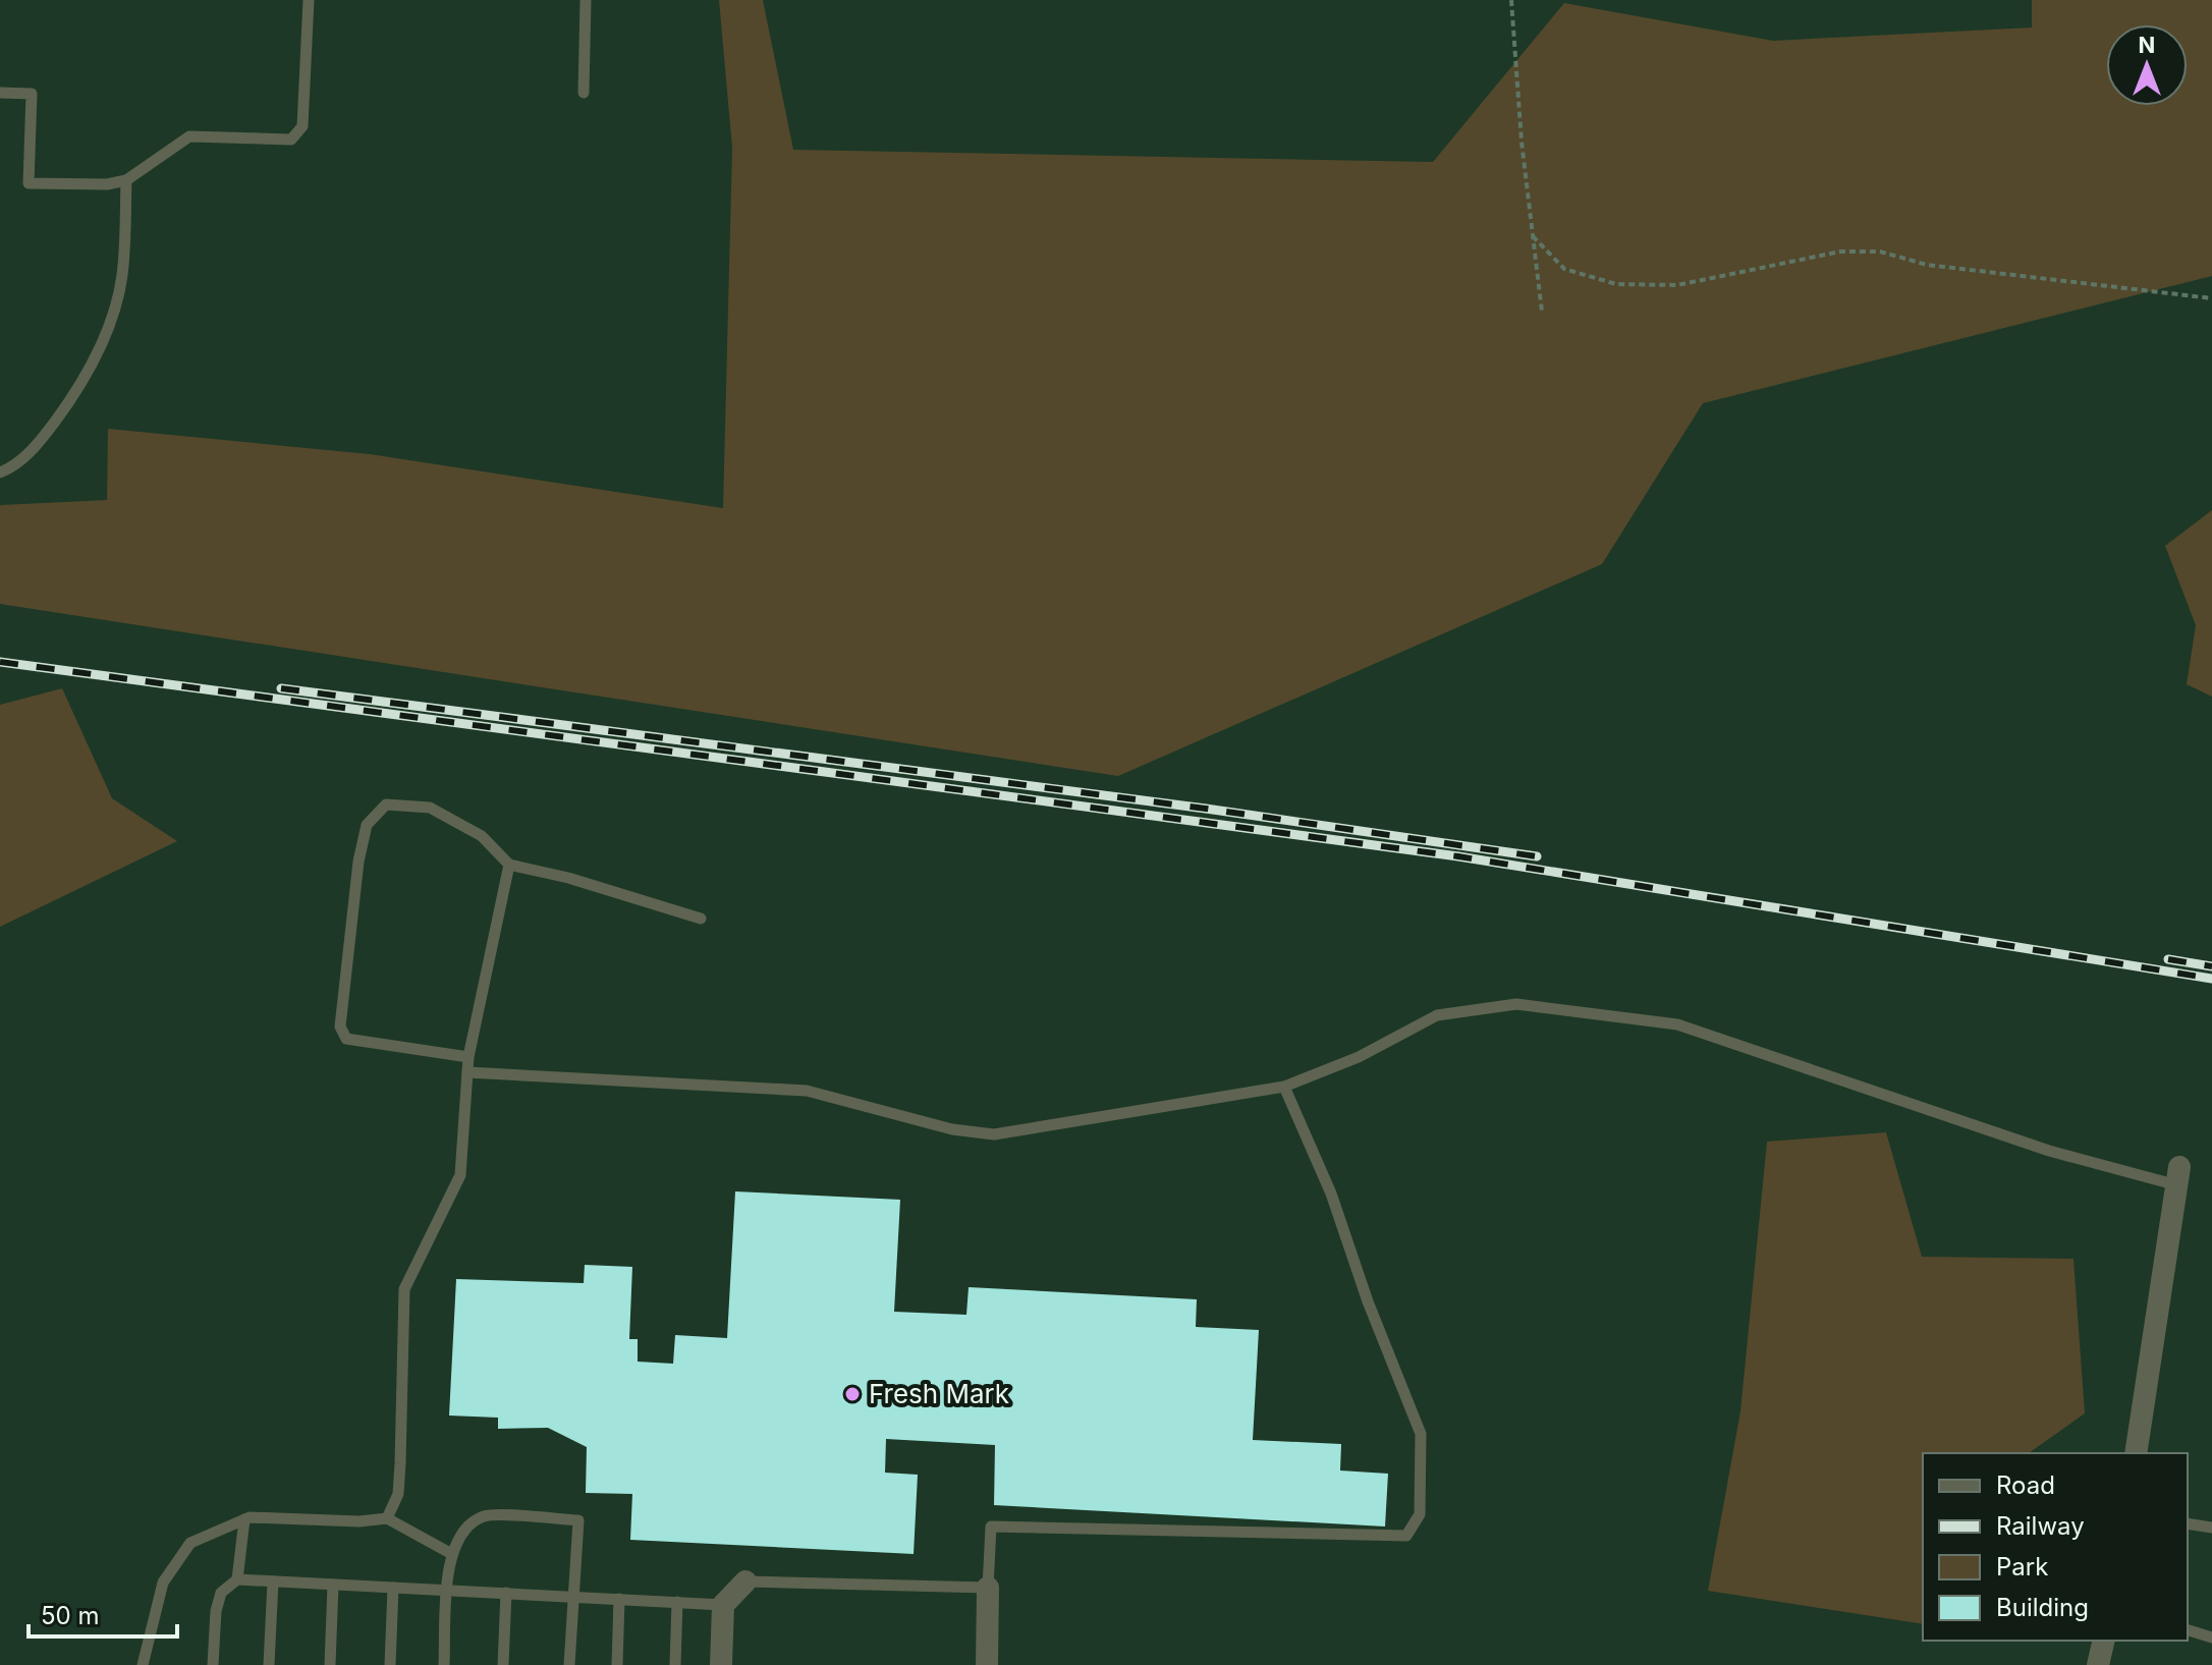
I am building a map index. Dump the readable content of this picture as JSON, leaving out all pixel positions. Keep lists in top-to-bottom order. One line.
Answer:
{"places":["Fresh Mark"],"legend":["Road","Railway","Park","Building"],"scale_bar":"50 m","north":"top"}
